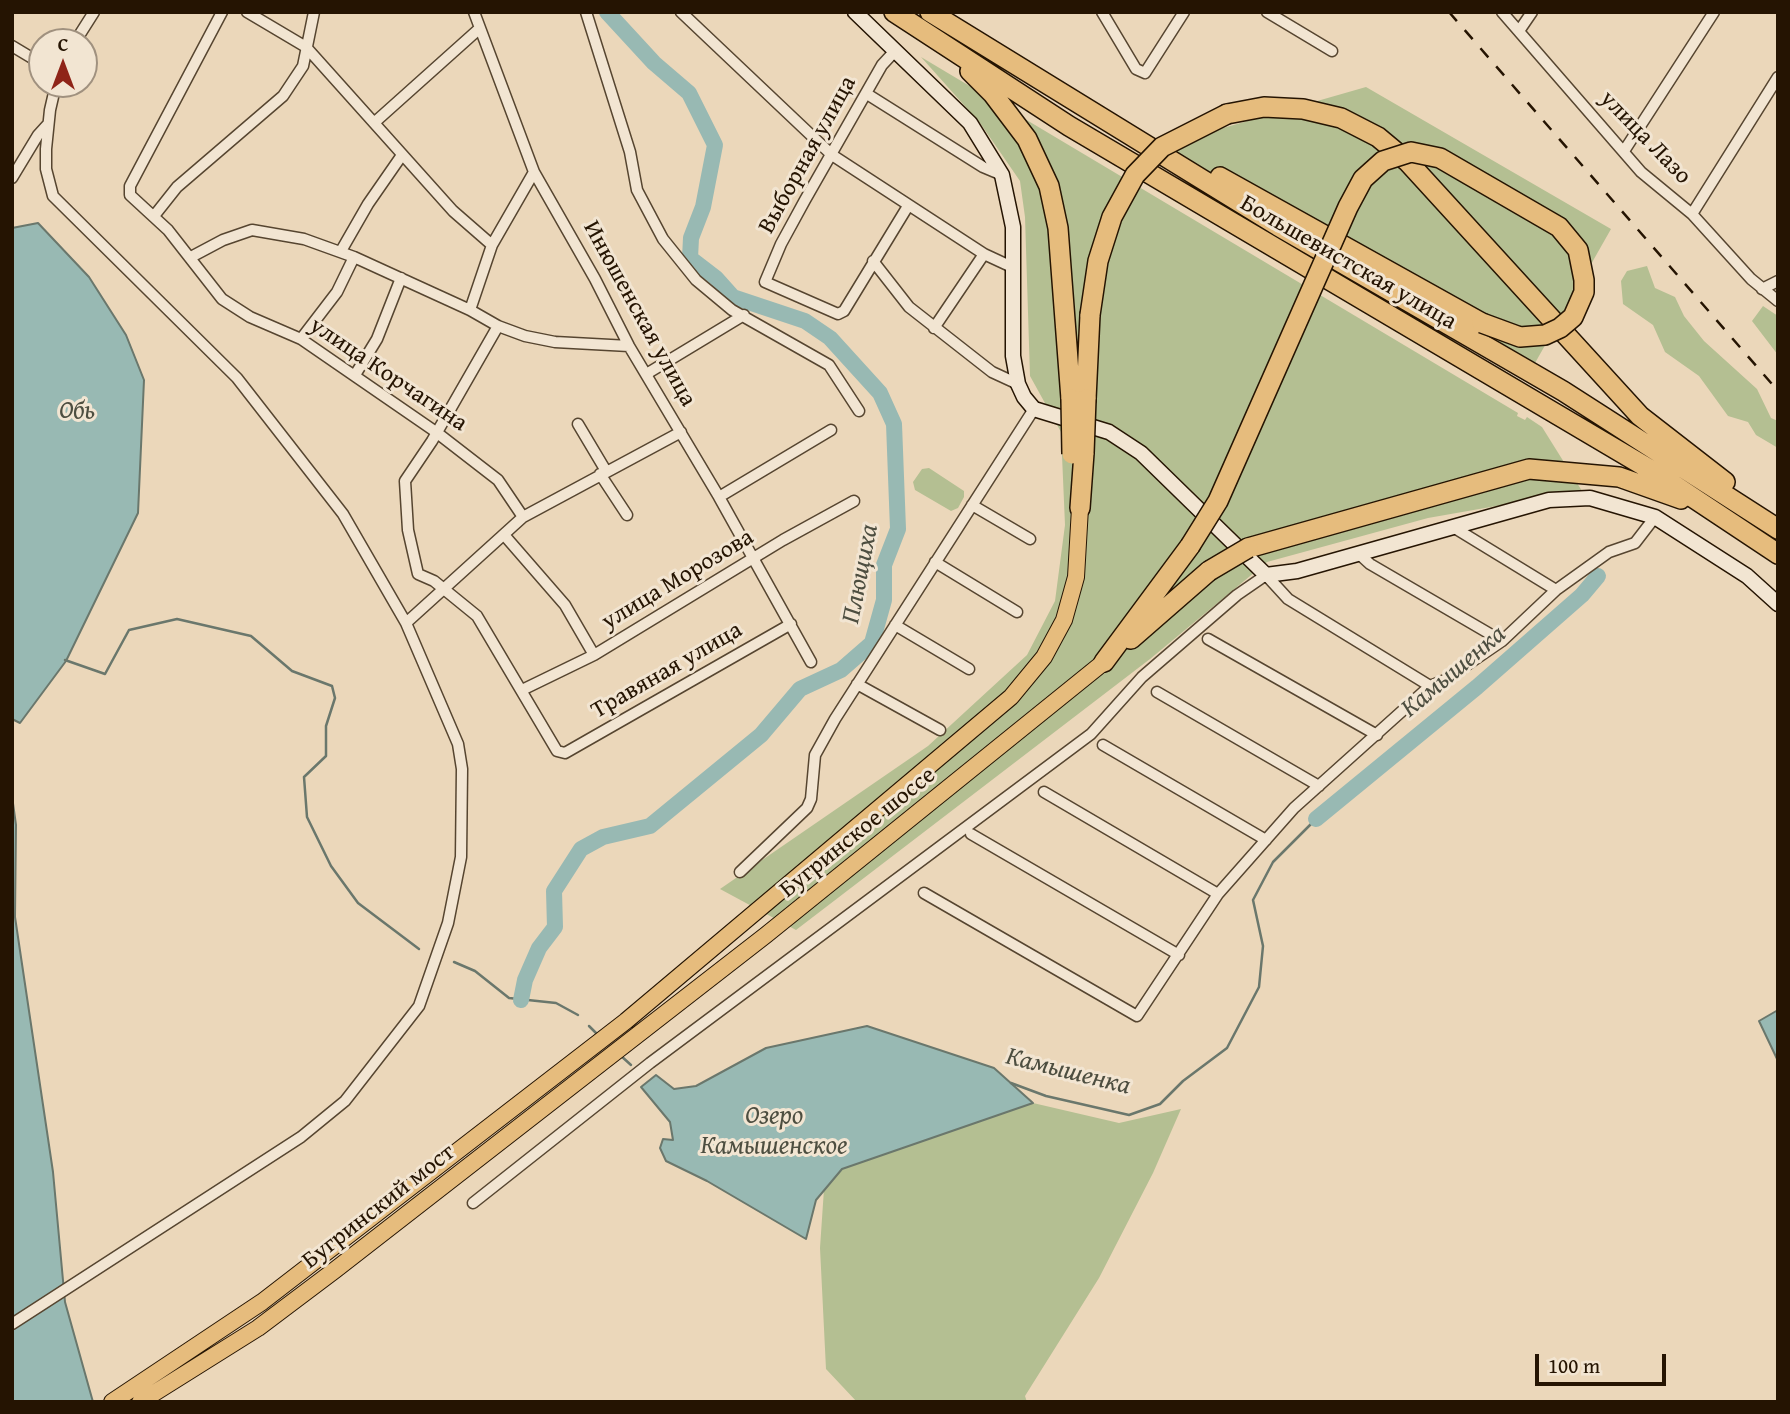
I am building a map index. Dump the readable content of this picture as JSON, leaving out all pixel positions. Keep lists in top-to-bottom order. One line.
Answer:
{"streets":{"highway":["Большевистская улица"],"main road":["Бугринское шоссе","Бугринский мост"],"street":["улица Лазо","Выборная улица","Инюшенская улица","улица Корчагина","улица Морозова","Травяная улица"]},"crossings":[["Инюшенская улица","улица Морозова"],["Инюшенская улица","Травяная улица"],["улица Морозова","Травяная улица"],["Бугринское шоссе","Бугринский мост"]],"water":["Обь","Плющиха","Камышенка","Озеро Камышенское"],"scale_bar":"100 m","north":"top"}
